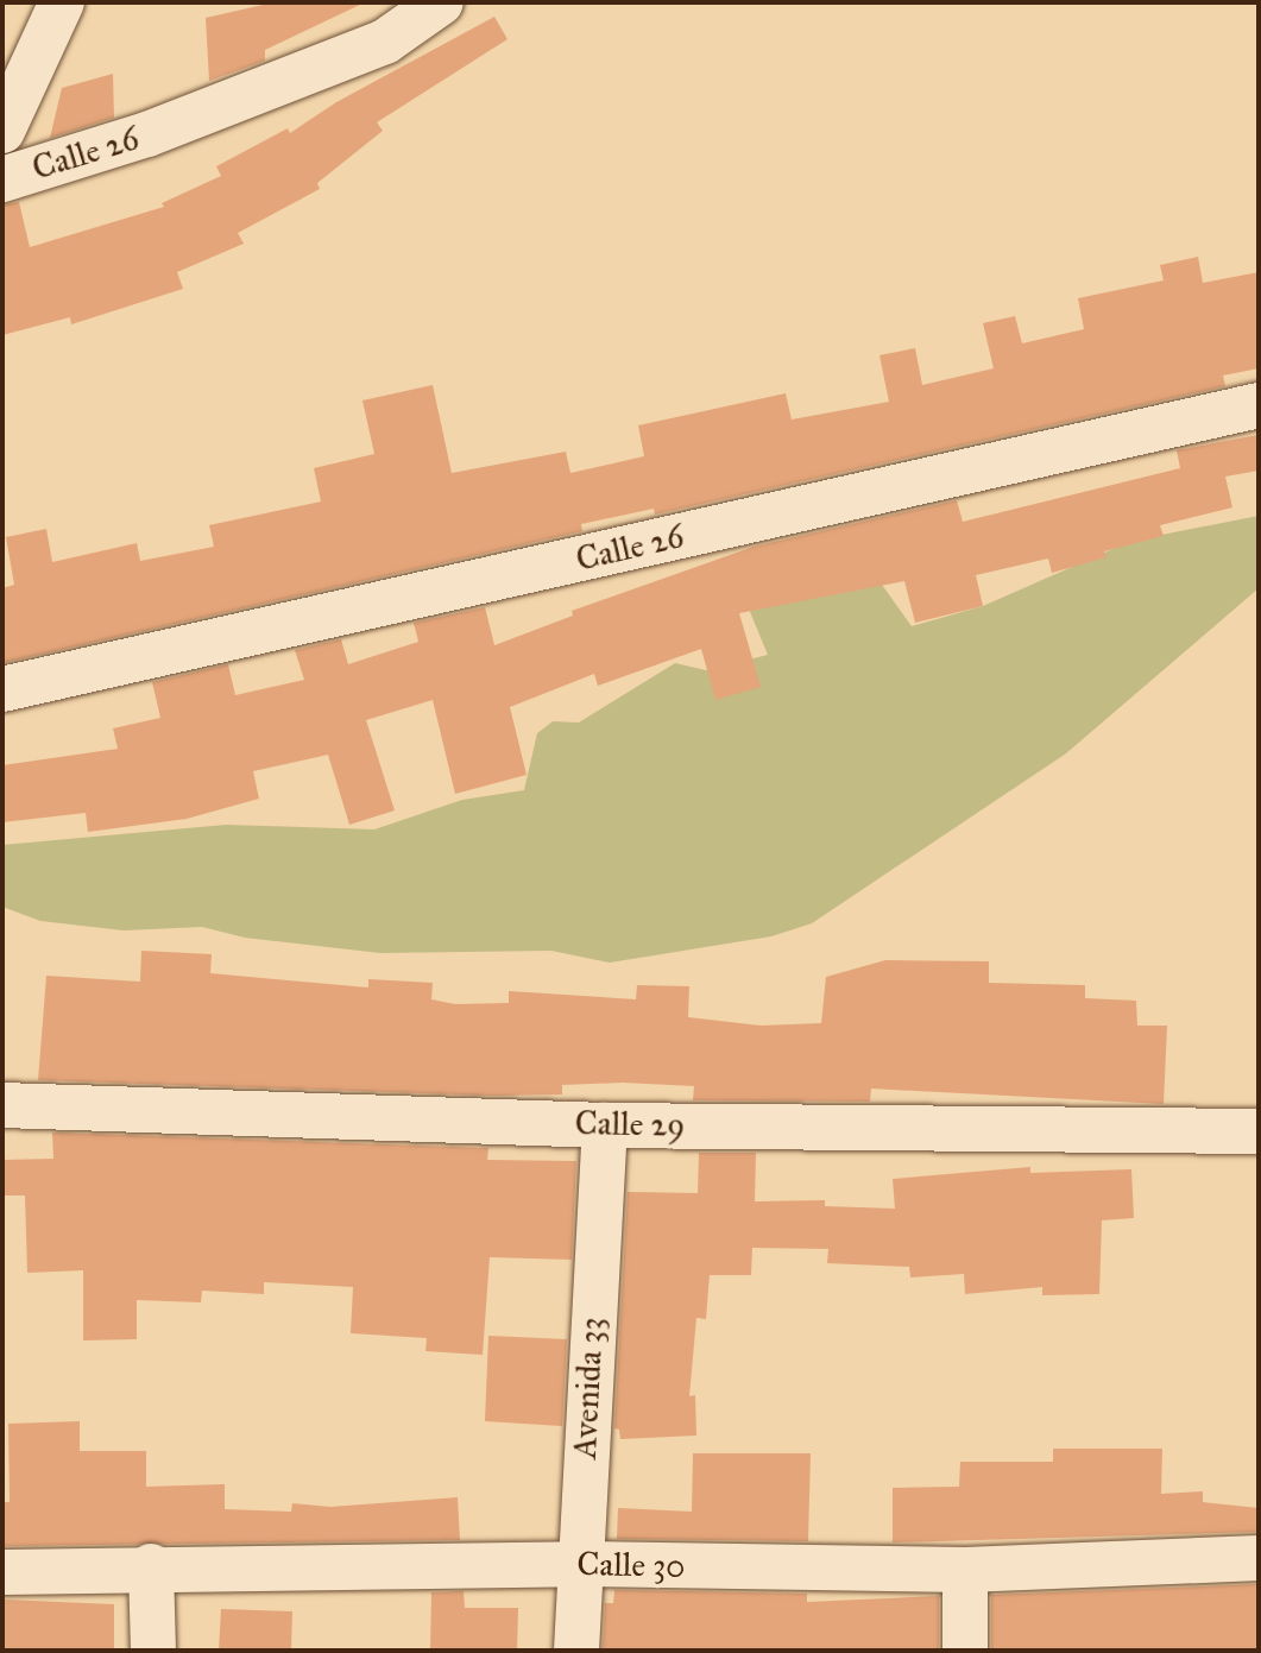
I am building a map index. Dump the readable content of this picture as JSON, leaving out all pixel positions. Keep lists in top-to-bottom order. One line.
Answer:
{"streets":{"street":["Calle 26","Calle 29","Avenida 33","Calle 30"]},"crossings":[["Calle 29","Avenida 33"],["Avenida 33","Calle 30"]]}
